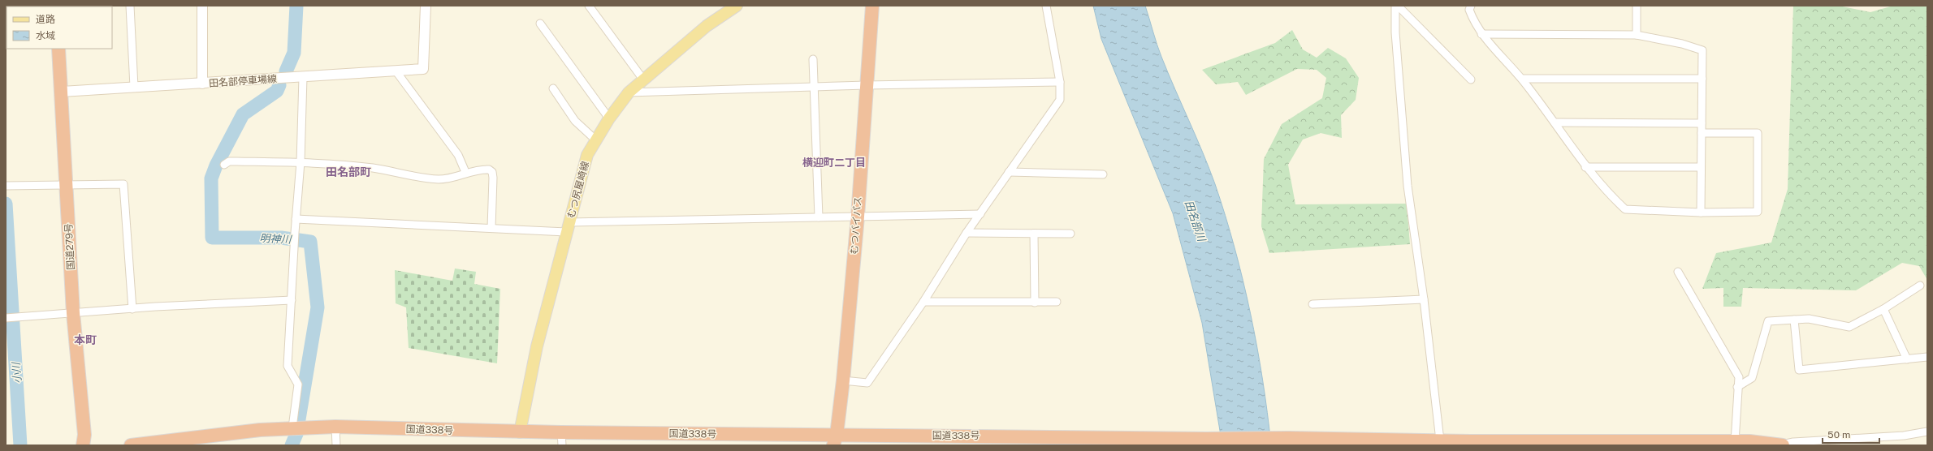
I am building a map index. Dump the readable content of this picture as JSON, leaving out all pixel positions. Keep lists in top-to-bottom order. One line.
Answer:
{"streets":{"highway":["むつバイパス","国道279号","国道338号"],"main road":["むつ尻屋崎線"],"street":["田名部停車場線"]},"crossings":[["田名部停車場線","国道279号"],["むつ尻屋崎線","国道338号"],["むつバイパス","国道338号"]],"districts":["横迎町二丁目","田名部町","本町"],"water":["田名部川","明神川","小川"],"legend":["道路","水域"],"scale_bar":"50 m"}
